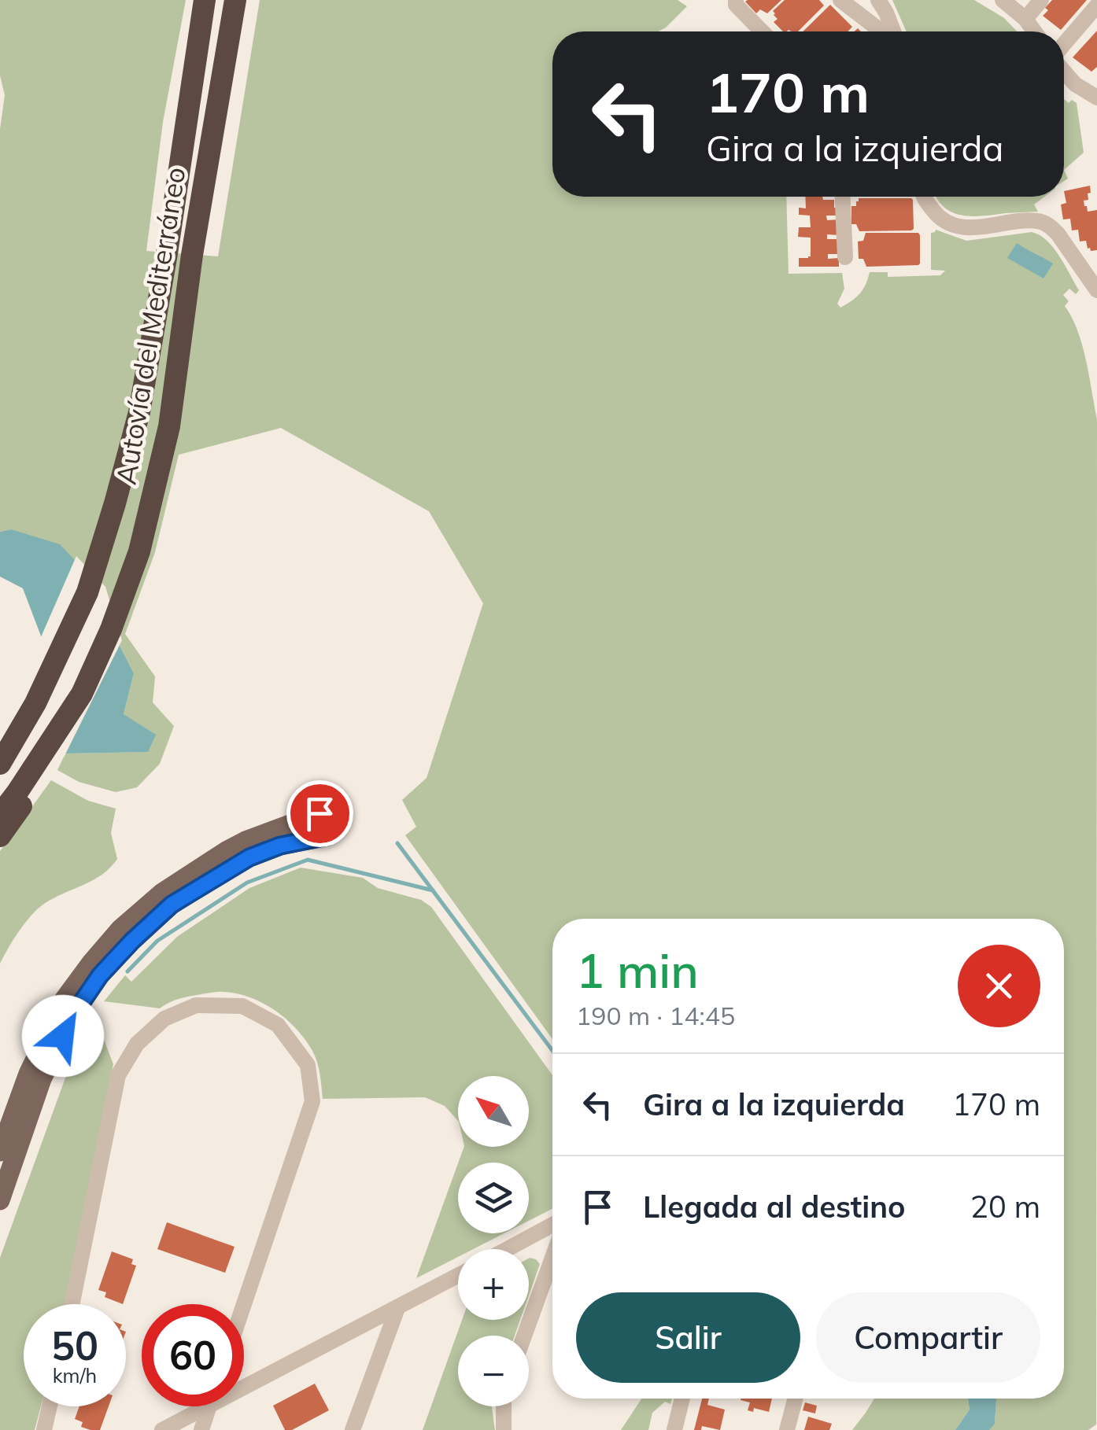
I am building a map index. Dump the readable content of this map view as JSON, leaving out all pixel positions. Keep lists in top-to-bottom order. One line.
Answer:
{"streets":{"highway":["Autovía del Mediterráneo"]},"north":"top left","page":{"turn":["170 m","Gira a la izquierda"],"heading":["1 min","190 m · 14:45"],"list":[{"name":"Gira a la izquierda","value":"170 m"},{"name":"Llegada al destino","value":"20 m"}],"map_buttons":["+","−"],"buttons":["Salir","Compartir"],"speed":"50 km/h","limit":"60"}}
